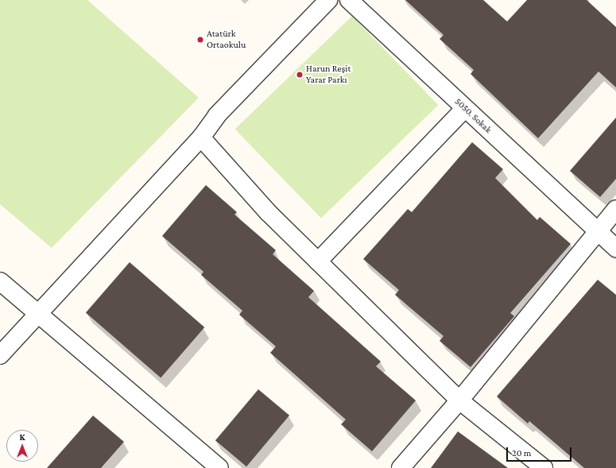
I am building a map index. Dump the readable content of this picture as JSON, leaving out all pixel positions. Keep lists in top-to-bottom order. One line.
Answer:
{"streets":{"street":["5050. Sokak"]},"places":["Atatürk Ortaokulu","Harun Reşit Yarar Parkı"],"scale_bar":"20 m","north":"top"}
